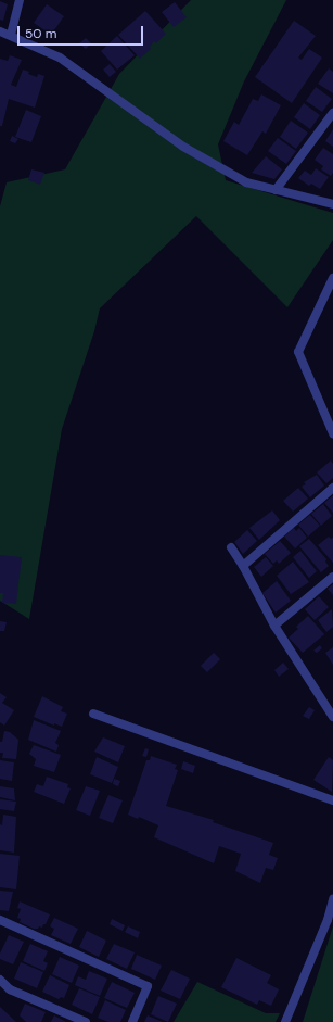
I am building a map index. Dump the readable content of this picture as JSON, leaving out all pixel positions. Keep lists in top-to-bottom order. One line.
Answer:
{"scale_bar":"50 m"}
